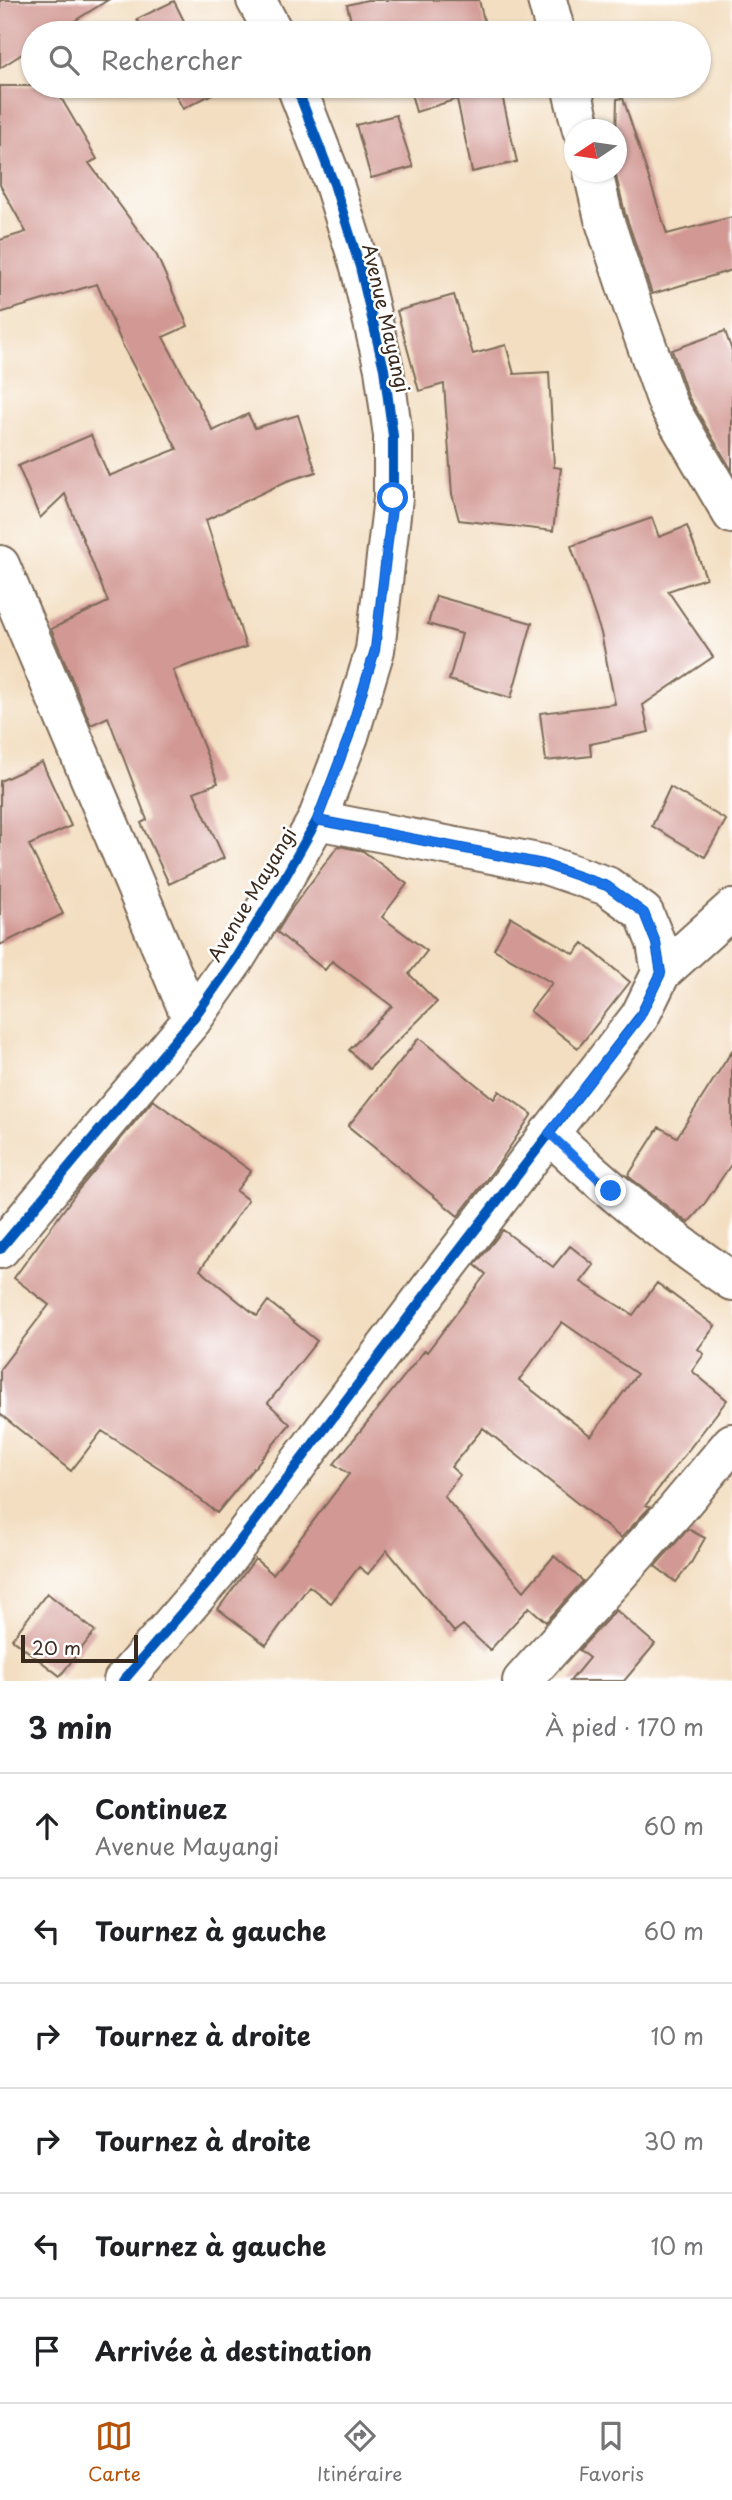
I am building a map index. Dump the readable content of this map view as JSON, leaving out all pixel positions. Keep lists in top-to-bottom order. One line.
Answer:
{"streets":{"street":["Avenue Mayangi"]},"scale_bar":"20 m","north":"left","page":{"search":"Rechercher","scale":"20 m","heading":["3 min","À pied · 170 m"],"list":[["Continuez","Avenue Mayangi","60 m"],["Tournez à gauche","60 m"],["Tournez à droite","10 m"],["Tournez à droite","30 m"],["Tournez à gauche","10 m"],"Arrivée à destination"],"nav":["Carte","Itinéraire","Favoris"]}}
